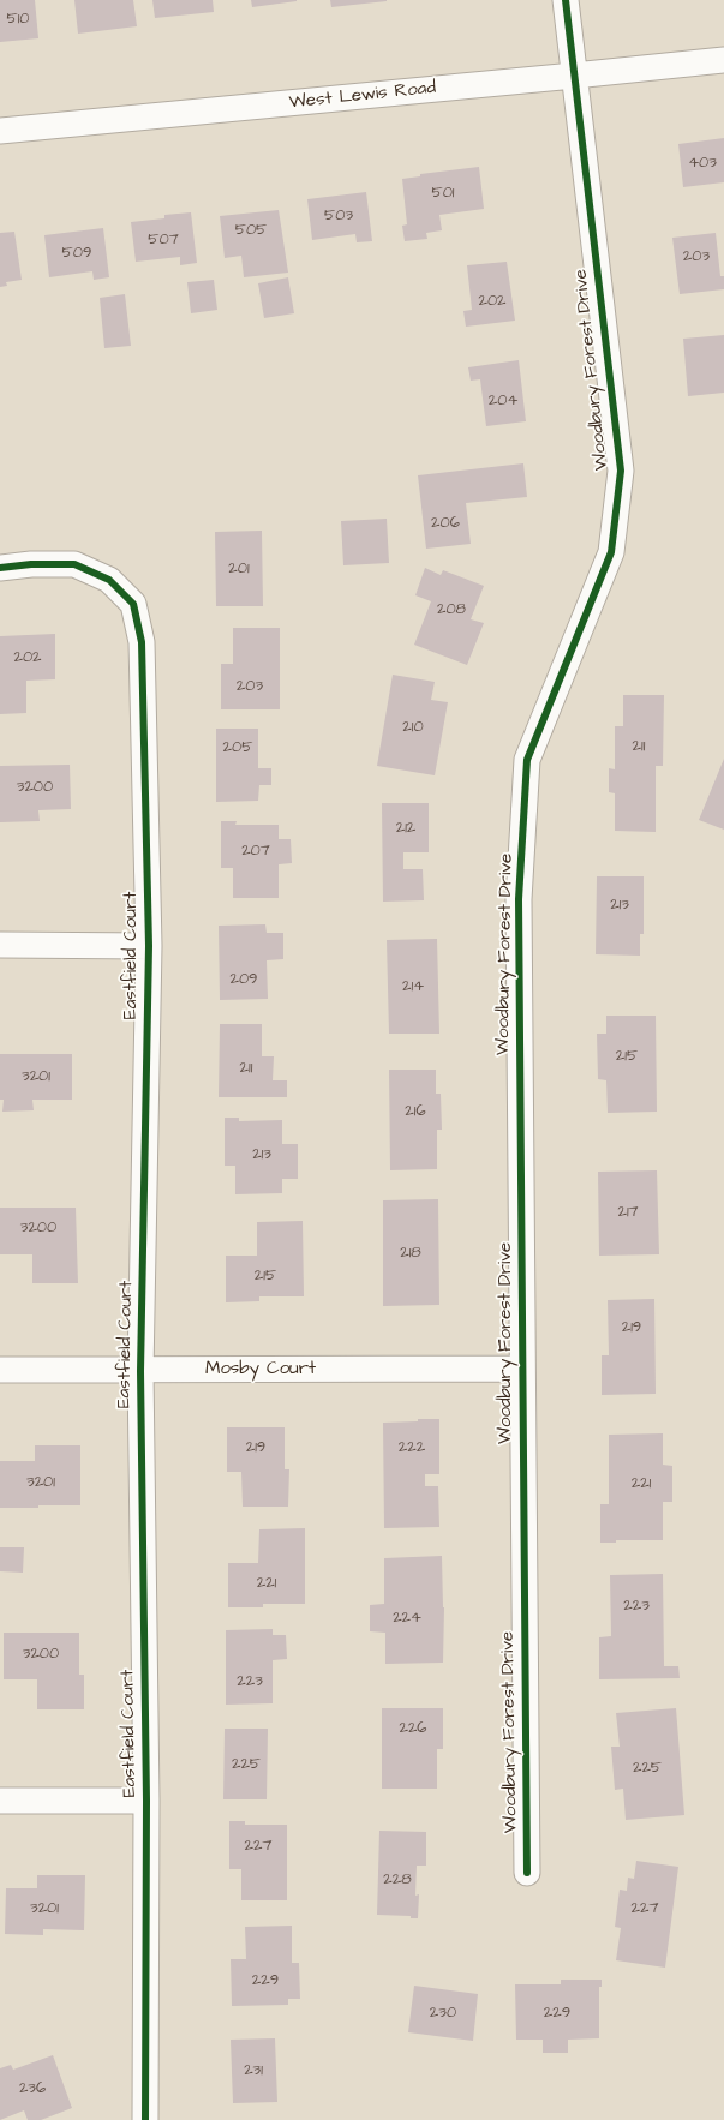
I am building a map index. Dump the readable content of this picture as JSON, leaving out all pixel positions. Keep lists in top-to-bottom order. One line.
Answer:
{"streets":{"street":["West Lewis Road","Woodbury Forest Drive","Eastfield Court","Mosby Court"]},"crossings":[["West Lewis Road","Woodbury Forest Drive"],["Woodbury Forest Drive","Mosby Court"],["Eastfield Court","Mosby Court"]],"house_numbers":["510","403","501","503","505","507","509","203","202","204","206","201","208","202","203","210","211","205","3200","212","207","213","209","214","215","211","3201","216","213","217","3200","218","215","219","219","222","3201","221","221","223","224","3200","223","226","225","225","227","228","3201","227","229","230","229","231","236"]}
